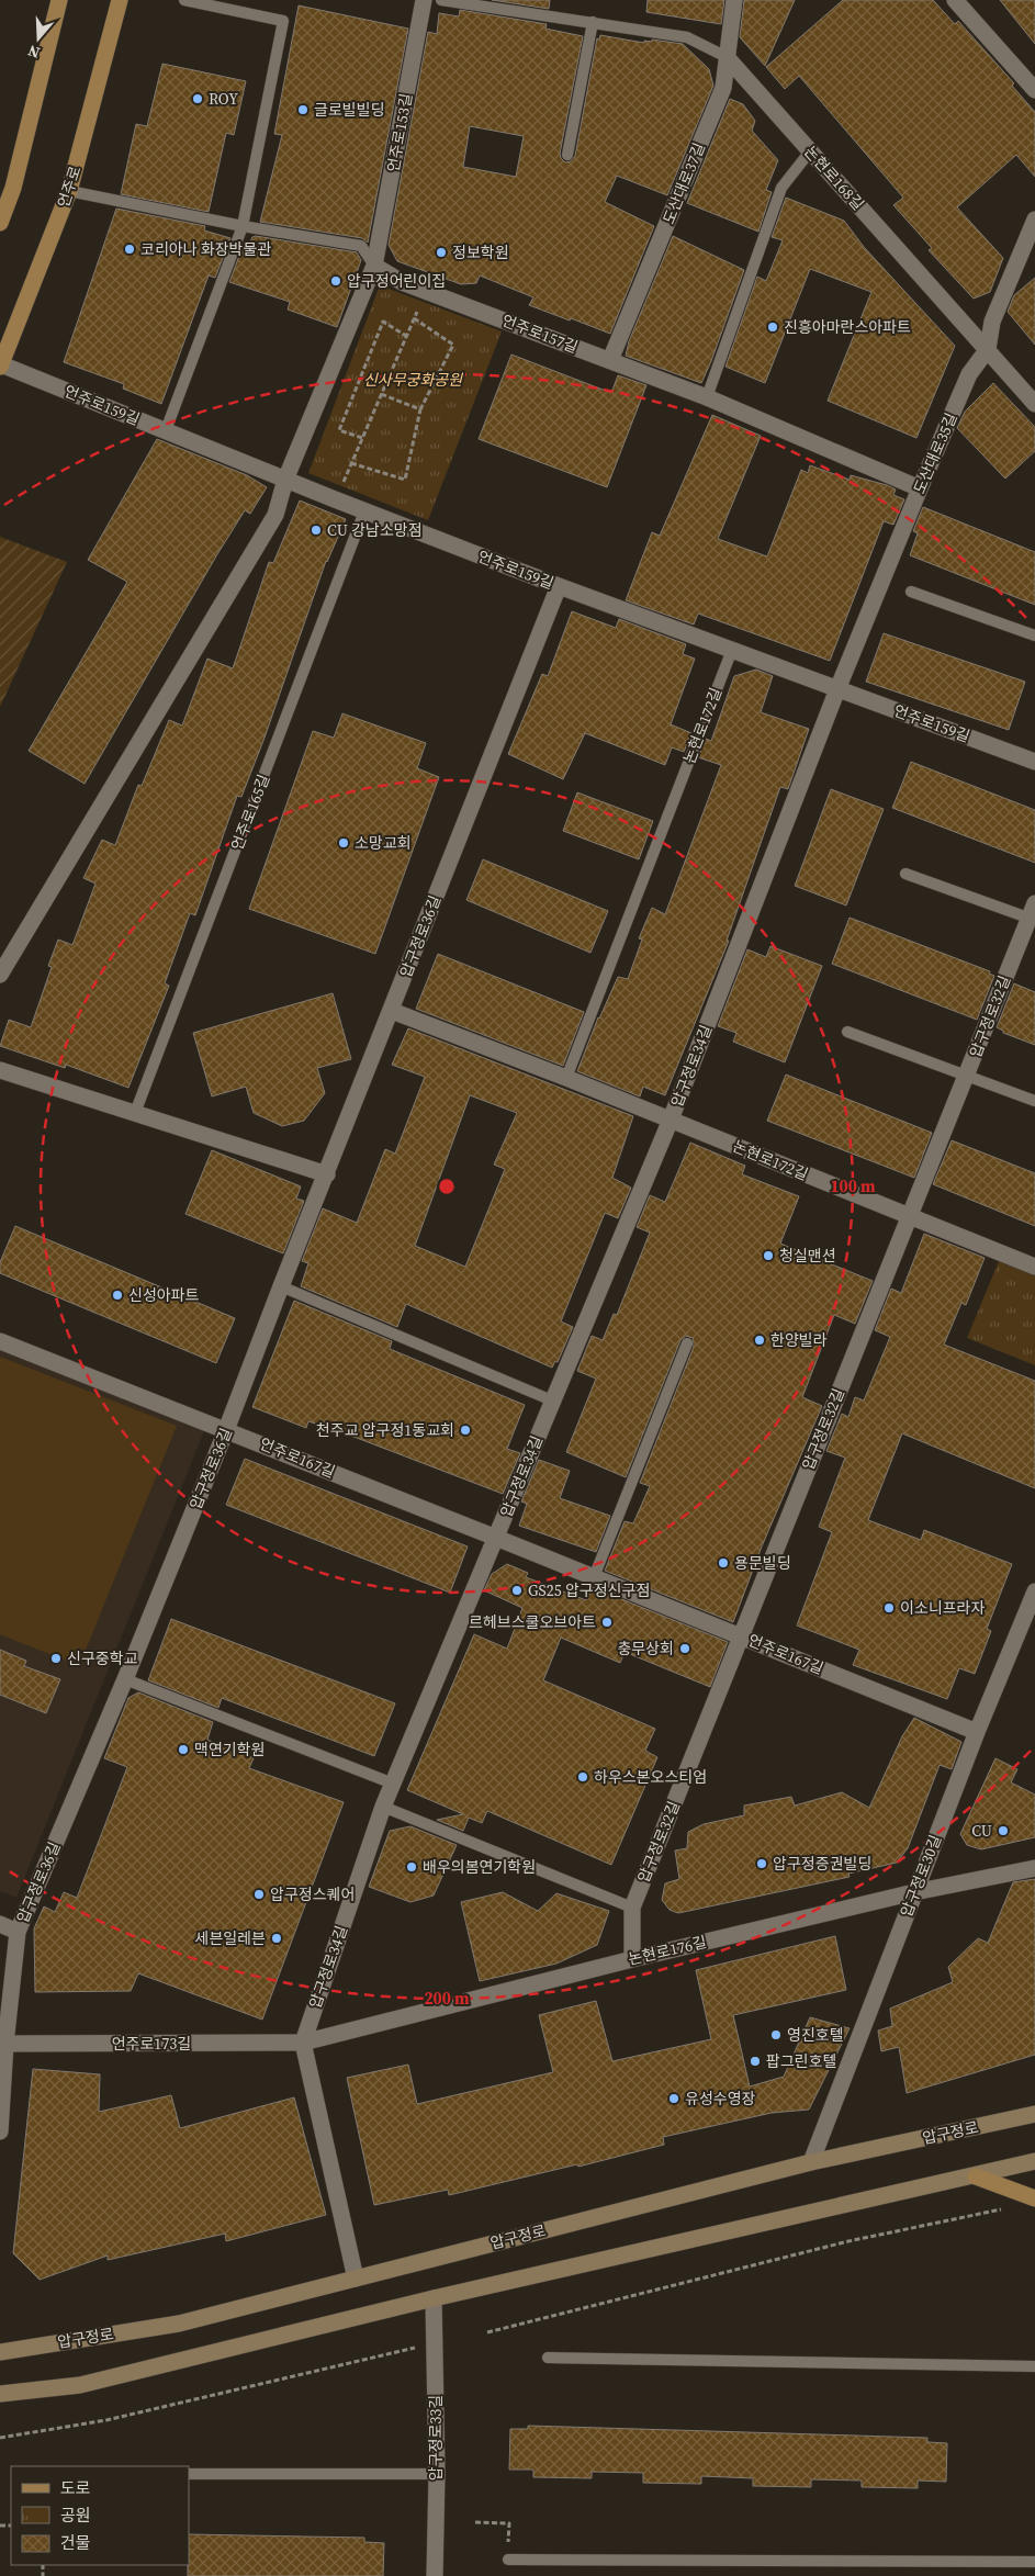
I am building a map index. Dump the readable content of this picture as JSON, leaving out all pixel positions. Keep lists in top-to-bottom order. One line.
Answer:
{"streets":{"main road":["언주로","압구정로"],"street":["언주로153길","논현로168길","도산대로37길","언주로157길","언주로159길","도산대로35길","논현로172길","압구정로36길","압구정로32길","압구정로34길","언주로167길","압구정로30길","논현로176길","언주로173길","압구정로33길"],"lane":["언주로165길"]},"crossings":[["언주로153길","언주로157길"],["논현로168길","도산대로37길"],["논현로168길","도산대로35길"],["도산대로37길","언주로157길"],["언주로","언주로157길"],["언주로","언주로159길"],["언주로157길","도산대로35길"],["언주로159길","도산대로35길"],["언주로159길","논현로172길"],["언주로159길","언주로165길"],["언주로159길","압구정로36길"],["언주로159길","압구정로34길"],["도산대로35길","압구정로34길"],["논현로172길","압구정로36길"],["논현로172길","압구정로32길"],["논현로172길","압구정로34길"],["압구정로36길","언주로167길"],["압구정로36길","언주로173길"],["압구정로32길","언주로167길"],["압구정로32길","논현로176길"],["압구정로34길","언주로167길"],["압구정로34길","논현로176길"],["압구정로34길","언주로173길"],["언주로167길","압구정로30길"],["압구정로30길","논현로176길"],["압구정로30길","압구정로"],["논현로176길","언주로173길"]],"parks":["신사무궁화공원"],"places":["ROY","글로빌빌딩","코리아나 화장박물관","정보학원","압구정어린이집","진흥아마란스아파트","CU 강남소망점","소망교회","청실맨션","신성아파트","한양빌라","천주교 압구정1동교회","용문빌딩","GS25 압구정신구점","이소니프라자","르헤브스쿨오브아트","충무상회","신구중학교","맥연기학원","하우스본오스티엄","CU","압구정증권빌딩","배우의봄연기학원","압구정스퀘어","세븐일레븐","영진호텔","팝그린호텔","유성수영장"],"legend":["도로","공원","건물"],"north":"bottom","rings":["100 m","200 m"]}
